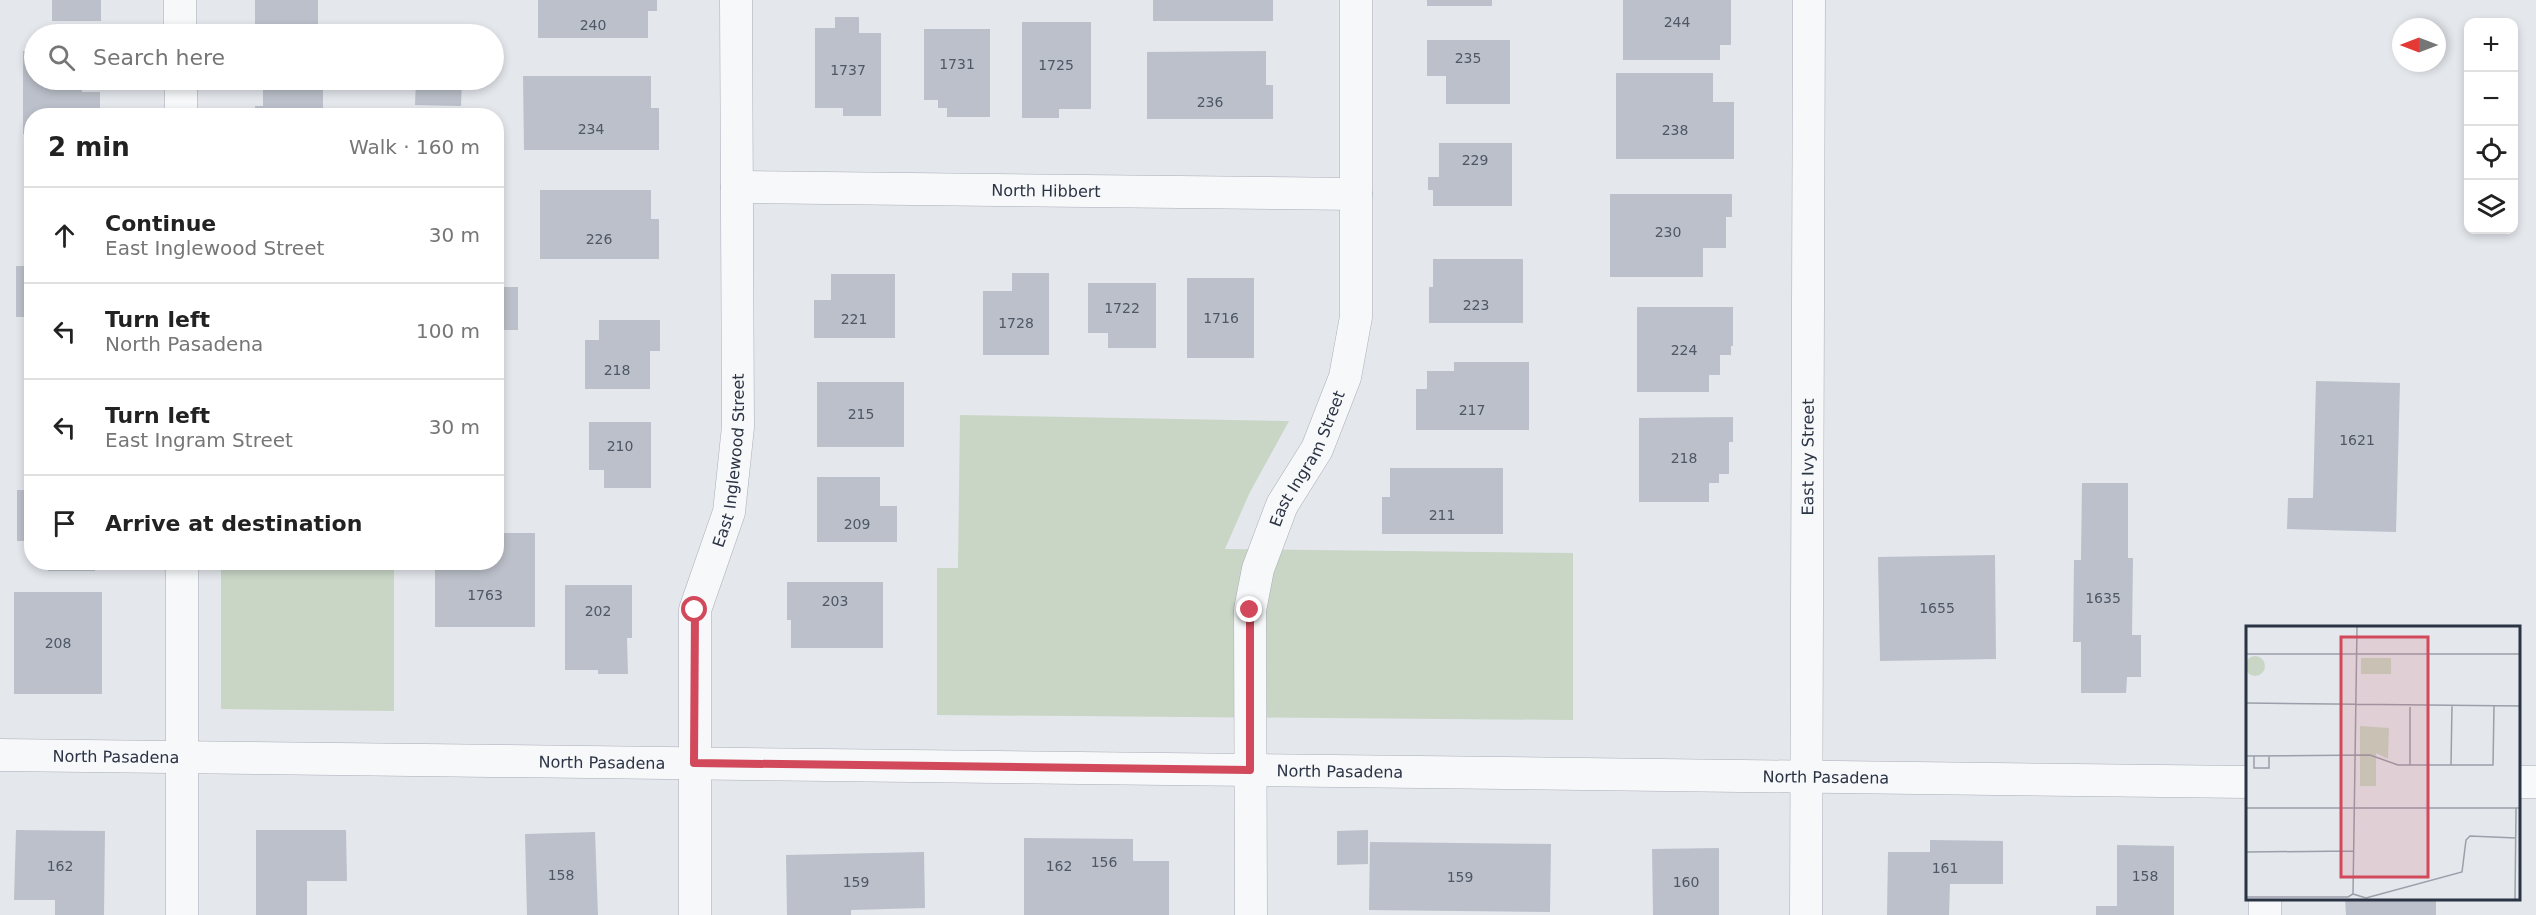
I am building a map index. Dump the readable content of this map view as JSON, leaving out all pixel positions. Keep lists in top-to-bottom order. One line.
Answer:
{"streets":{"street":["North Hibbert","East Ivy Street","East Ingram Street","East Inglewood Street","North Pasadena"]},"crossings":[["North Hibbert","East Ingram Street"],["North Hibbert","East Inglewood Street"],["East Ivy Street","North Pasadena"],["East Ingram Street","North Pasadena"],["East Inglewood Street","North Pasadena"]],"house_numbers":["244","240","235","1731","1725","1737","236","234","238","229","230","226","223","1722","1716","221","1728","224","218","217","215","1621","210","218","211","209","1763","1635","203","1655","202","208","156","162","162","161","158","158","159","159","160"],"north":"left","page":{"map_buttons":["+","−"],"search":"Search here","heading":["2 min","Walk · 160 m"],"list":[["Continue","East Inglewood Street","30 m"],["Turn left","North Pasadena","100 m"],["Turn left","East Ingram Street","30 m"],"Arrive at destination"]}}
